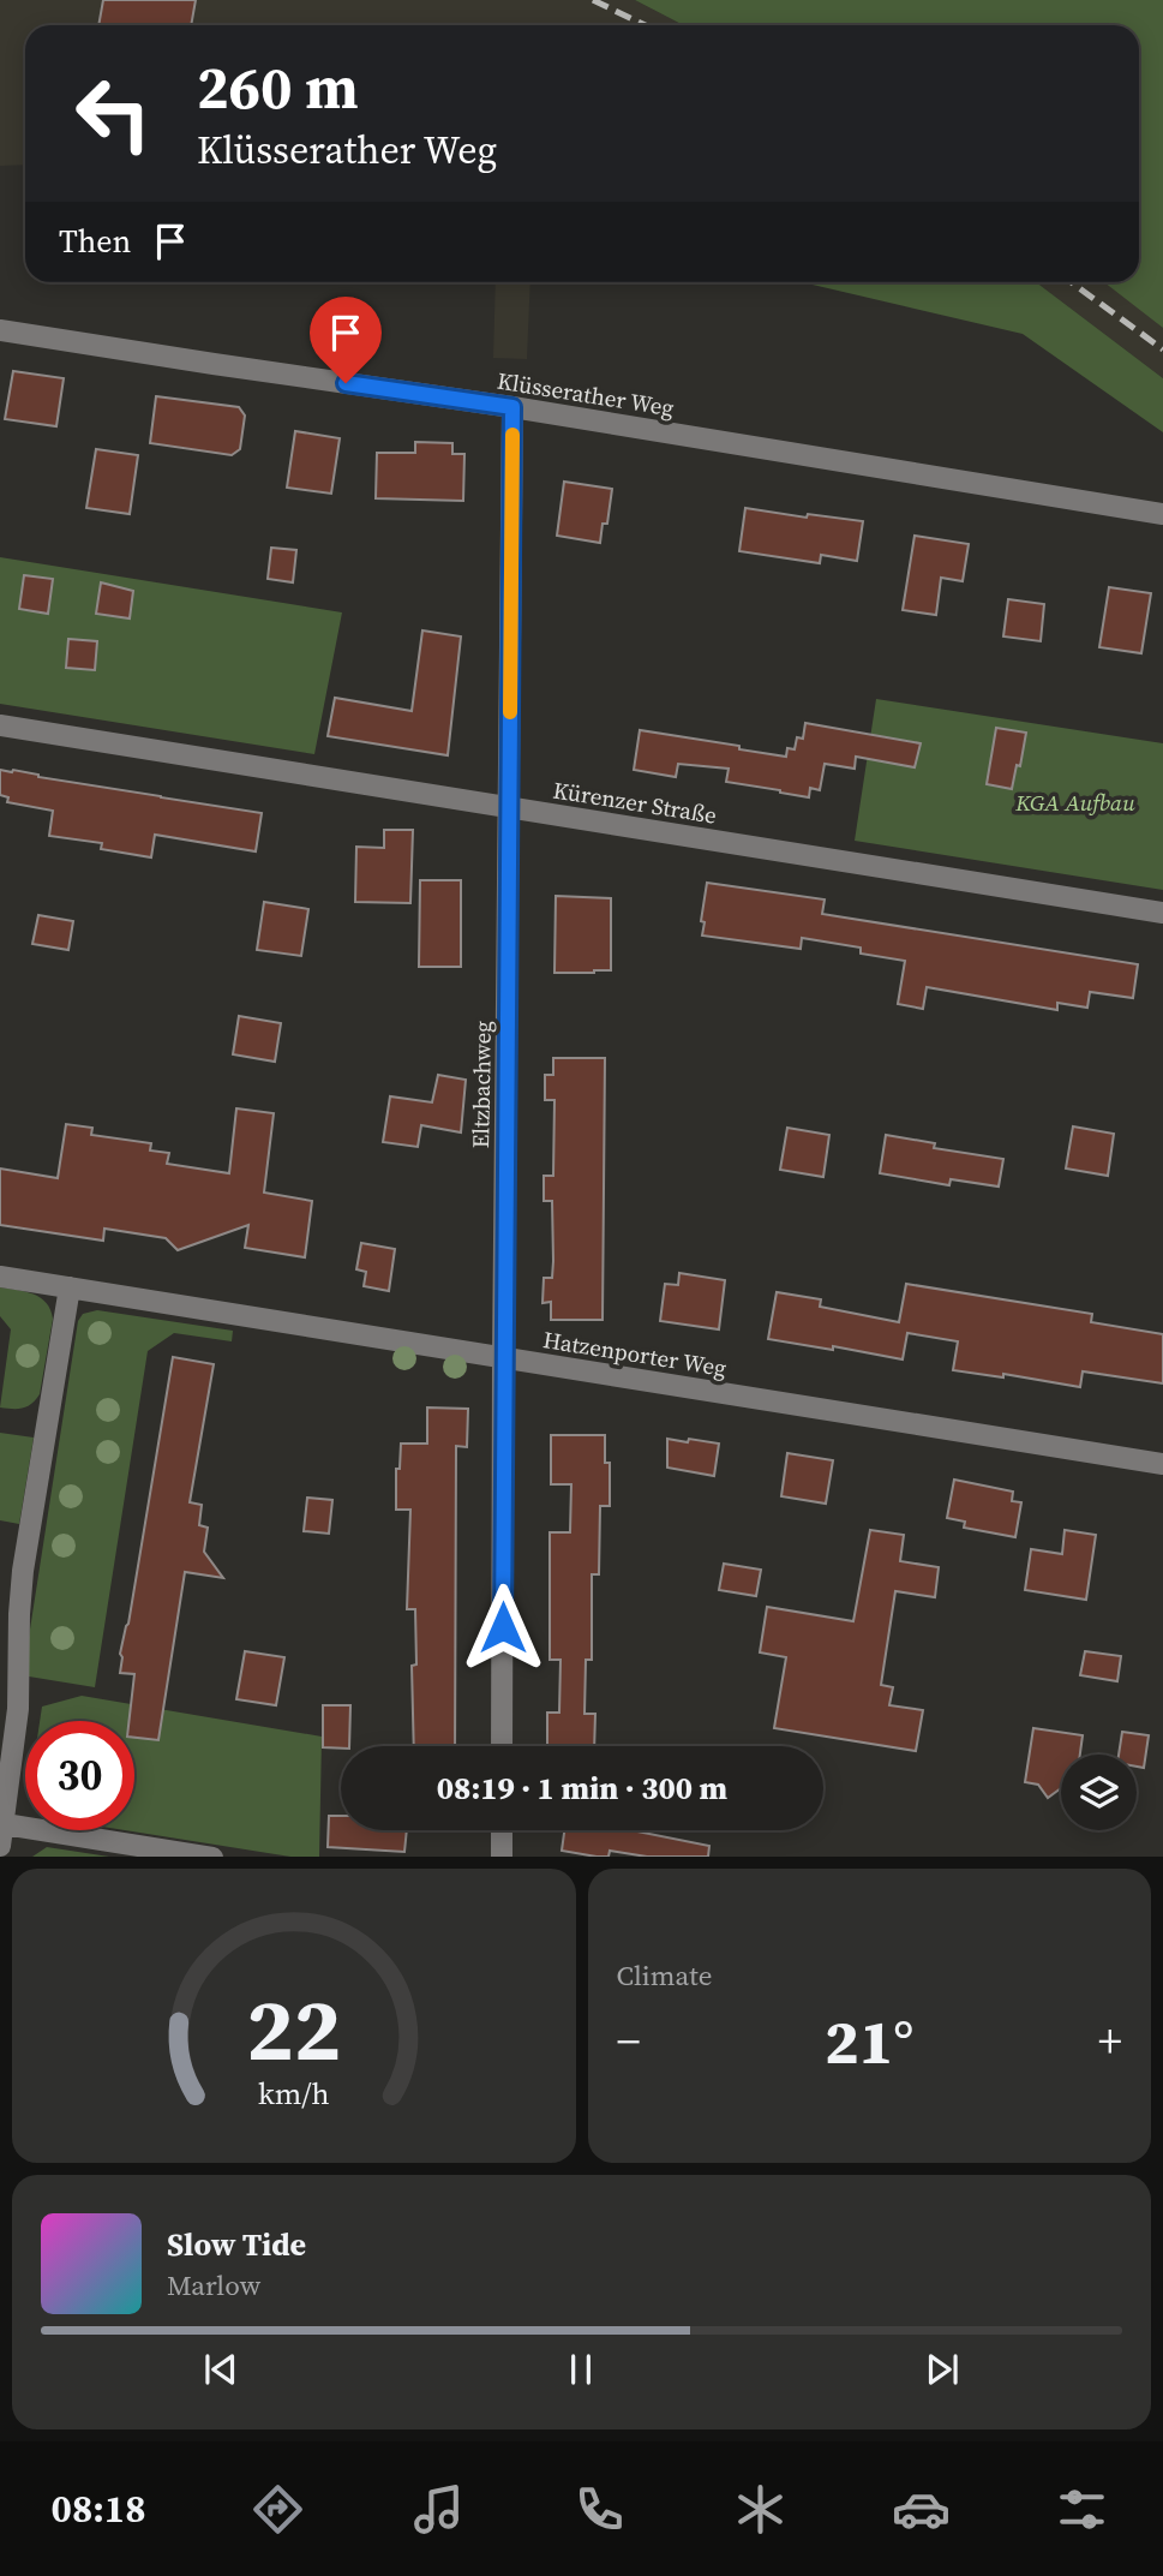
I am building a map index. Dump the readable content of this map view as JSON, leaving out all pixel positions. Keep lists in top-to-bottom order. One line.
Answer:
{"streets":{"street":["Klüsserather Weg","Kürenzer Straße","Eltzbachweg","Hatzenporter Weg"]},"crossings":[["Klüsserather Weg","Eltzbachweg"],["Kürenzer Straße","Eltzbachweg"],["Eltzbachweg","Hatzenporter Weg"]],"parks":["KGA Aufbau"],"page":{"turn":["260 m","Klüsserather Weg"],"then":"Then","limit":"30","trip":"08:19 · 1 min · 300 m","tile":"Climate","heat":["−","21°","+"],"song":["Slow Tide","Marlow"],"tabs":"08:18","gauge":["22","km/h"]}}
